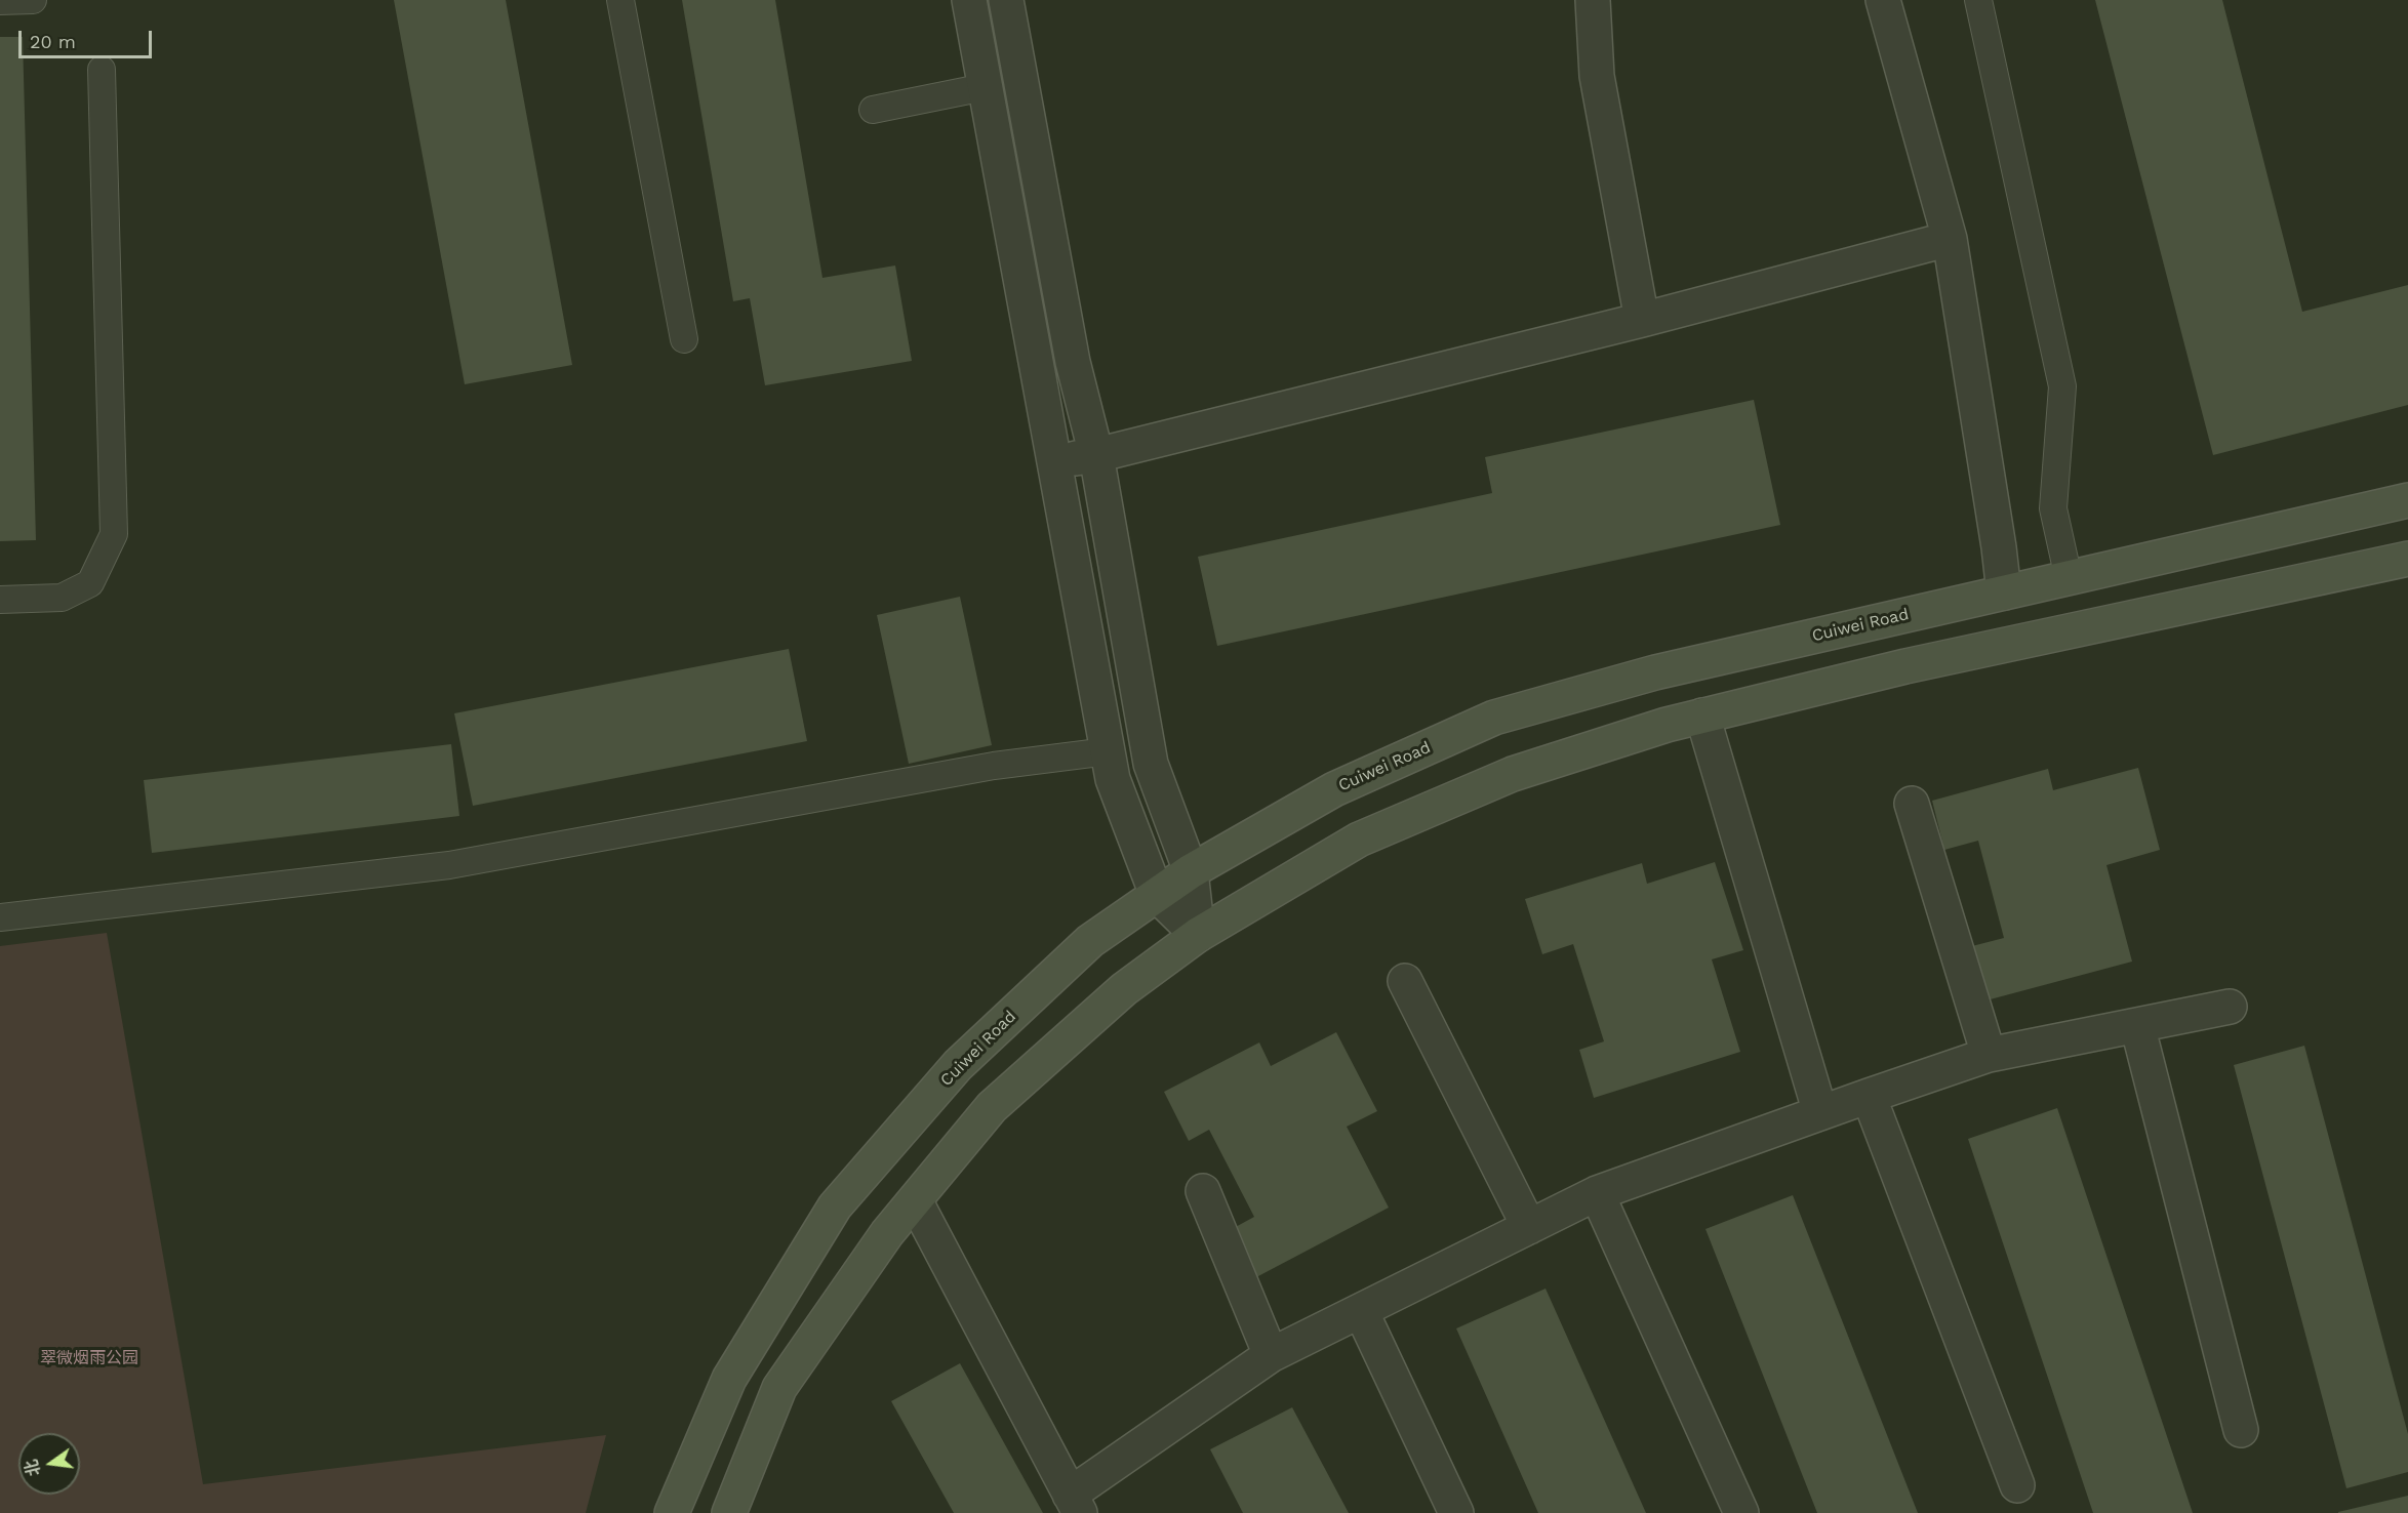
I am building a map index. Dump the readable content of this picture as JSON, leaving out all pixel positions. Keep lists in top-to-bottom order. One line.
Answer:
{"streets":{"main road":["Cuiwei Road"]},"parks":["翠微烟雨公园"],"scale_bar":"20 m","north":"left"}
